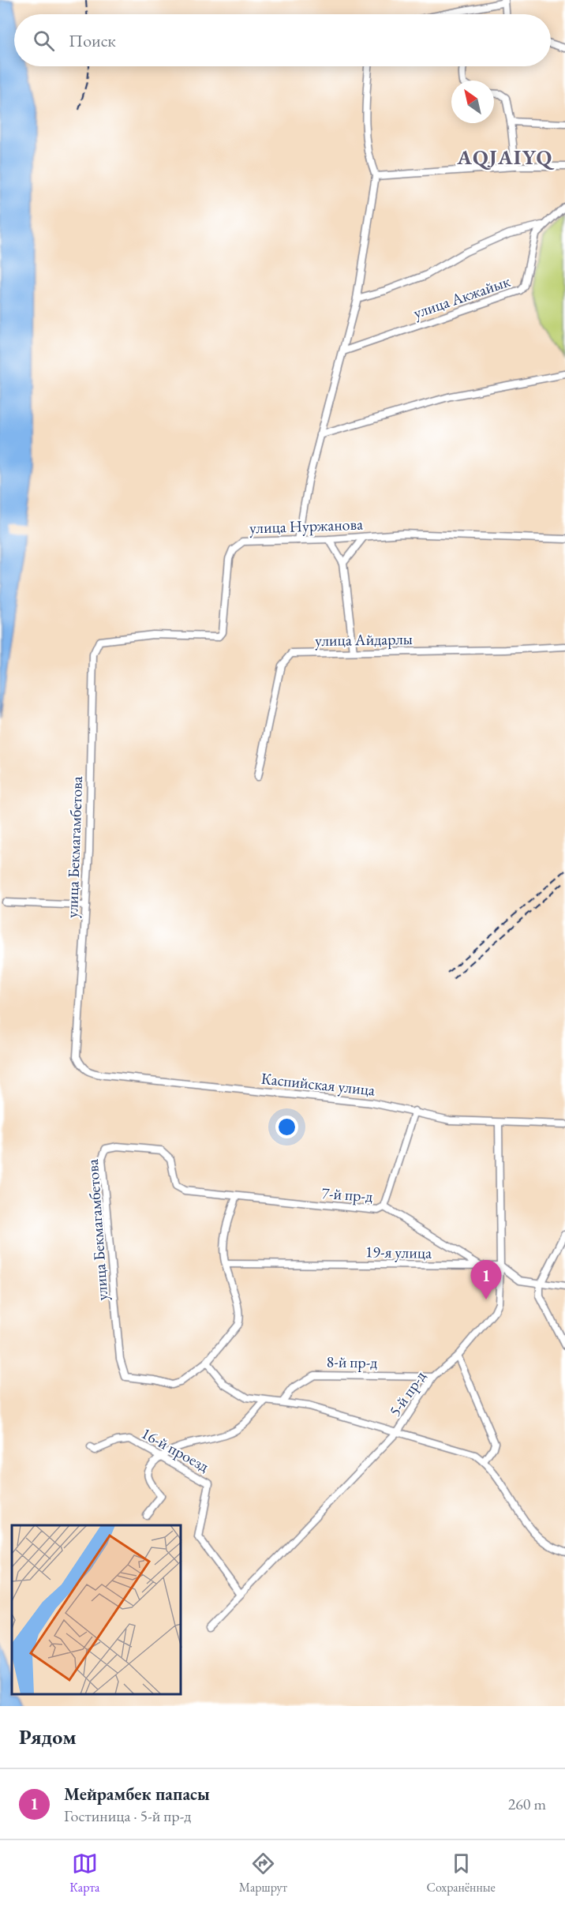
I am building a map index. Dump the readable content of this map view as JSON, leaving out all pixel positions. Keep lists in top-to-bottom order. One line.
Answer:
{"streets":{"street":["улица Акжайык","улица Нуржанова","улица Айдарлы","улица Бекмагамбетова","Каспийская улица","7-й пр-д","19-я улица","8-й пр-д","5-й пр-д","16-й проезд"]},"crossings":[["улица Нуржанова","улица Бекмагамбетова"],["улица Бекмагамбетова","Каспийская улица"],["улица Бекмагамбетова","7-й пр-д"],["Каспийская улица","7-й пр-д"],["Каспийская улица","5-й пр-д"],["19-я улица","5-й пр-д"],["8-й пр-д","5-й пр-д"],["5-й пр-д","16-й проезд"]],"districts":["AQJAIYQ"],"north":"top left","page":{"search":"Поиск","pins":"1","heading":"Рядом","list":[{"mark":"1","name":"Мейрамбек папасы","note":"Гостиница · 5-й пр-д","value":"260 m"}],"nav":["Карта","Маршрут","Сохранённые"]}}
